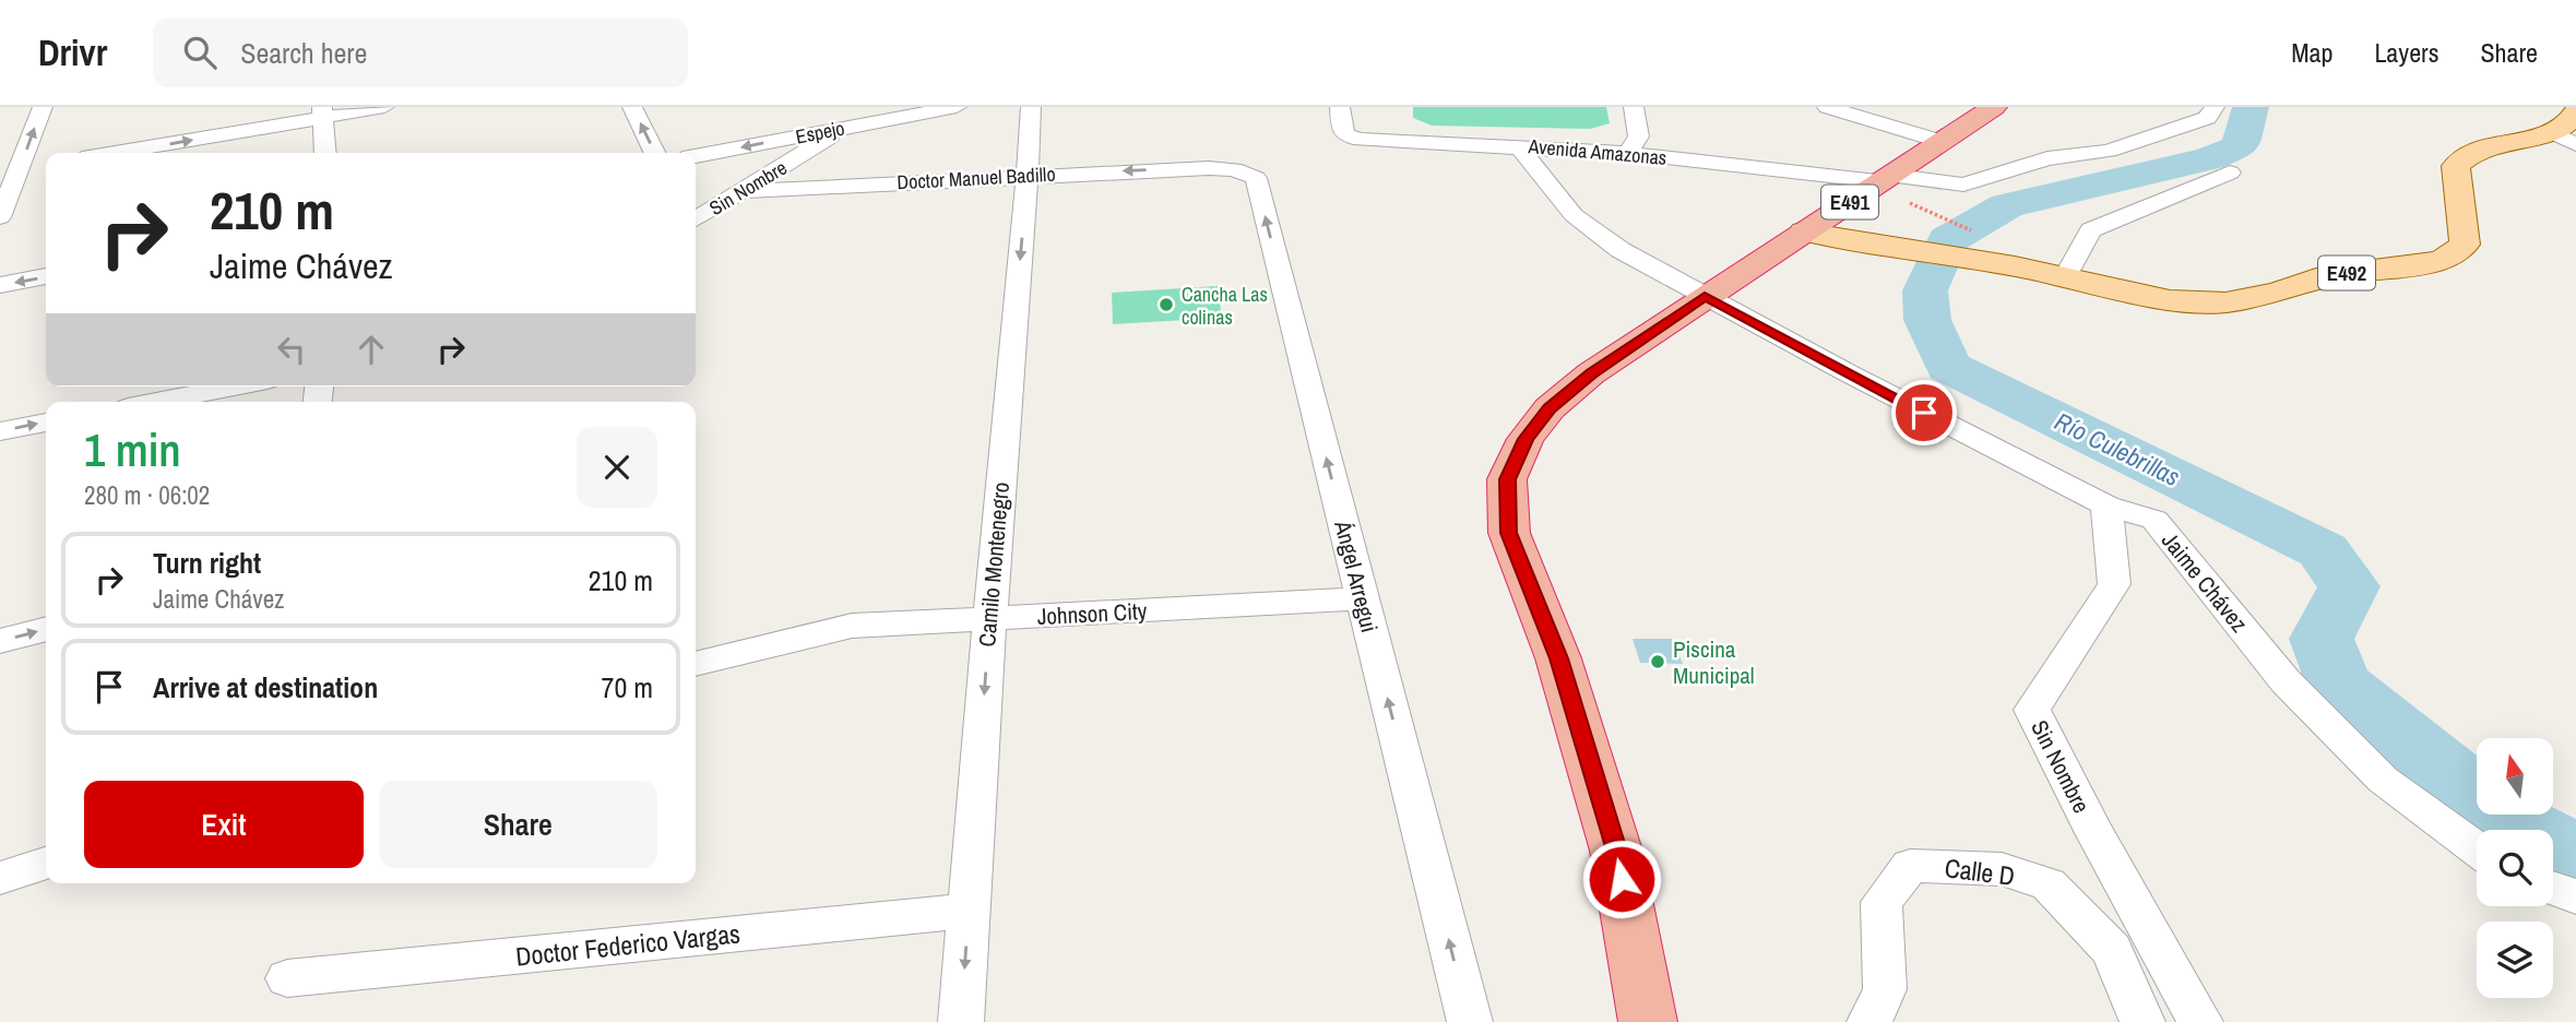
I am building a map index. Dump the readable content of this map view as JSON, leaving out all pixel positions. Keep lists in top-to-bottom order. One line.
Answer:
{"streets":{"highway":["E491"],"main road":["E492"],"street":["Espejo","Avenida Amazonas","Doctor Manuel Badillo","Sin Nombre","Camilo Montenegro","Ángel Arregui","Jaime Chávez","Johnson City","Calle D","Doctor Federico Vargas"]},"crossings":[["Espejo","Sin Nombre"],["Avenida Amazonas","E491"],["Avenida Amazonas","Jaime Chávez"],["Doctor Manuel Badillo","Sin Nombre"],["Doctor Manuel Badillo","Camilo Montenegro"],["Doctor Manuel Badillo","Ángel Arregui"],["Sin Nombre","Jaime Chávez"],["E491","E492"],["E491","Jaime Chávez"],["Camilo Montenegro","Johnson City"],["Camilo Montenegro","Doctor Federico Vargas"],["Ángel Arregui","Johnson City"]],"one_way":["Espejo","Doctor Manuel Badillo","Camilo Montenegro","Ángel Arregui"],"water":["Río Culebrillas"],"places":["Cancha Las colinas","Piscina Municipal"],"north":"top","page":{"header":"Drivr","search":"Search here","nav":["Map","Layers","Share"],"turn":["210 m","Jaime Chávez"],"heading":["1 min","280 m · 06:02"],"list":[{"name":"Turn right","note":"Jaime Chávez","value":"210 m"},{"name":"Arrive at destination","value":"70 m"}],"buttons":["Exit","Share"]}}
